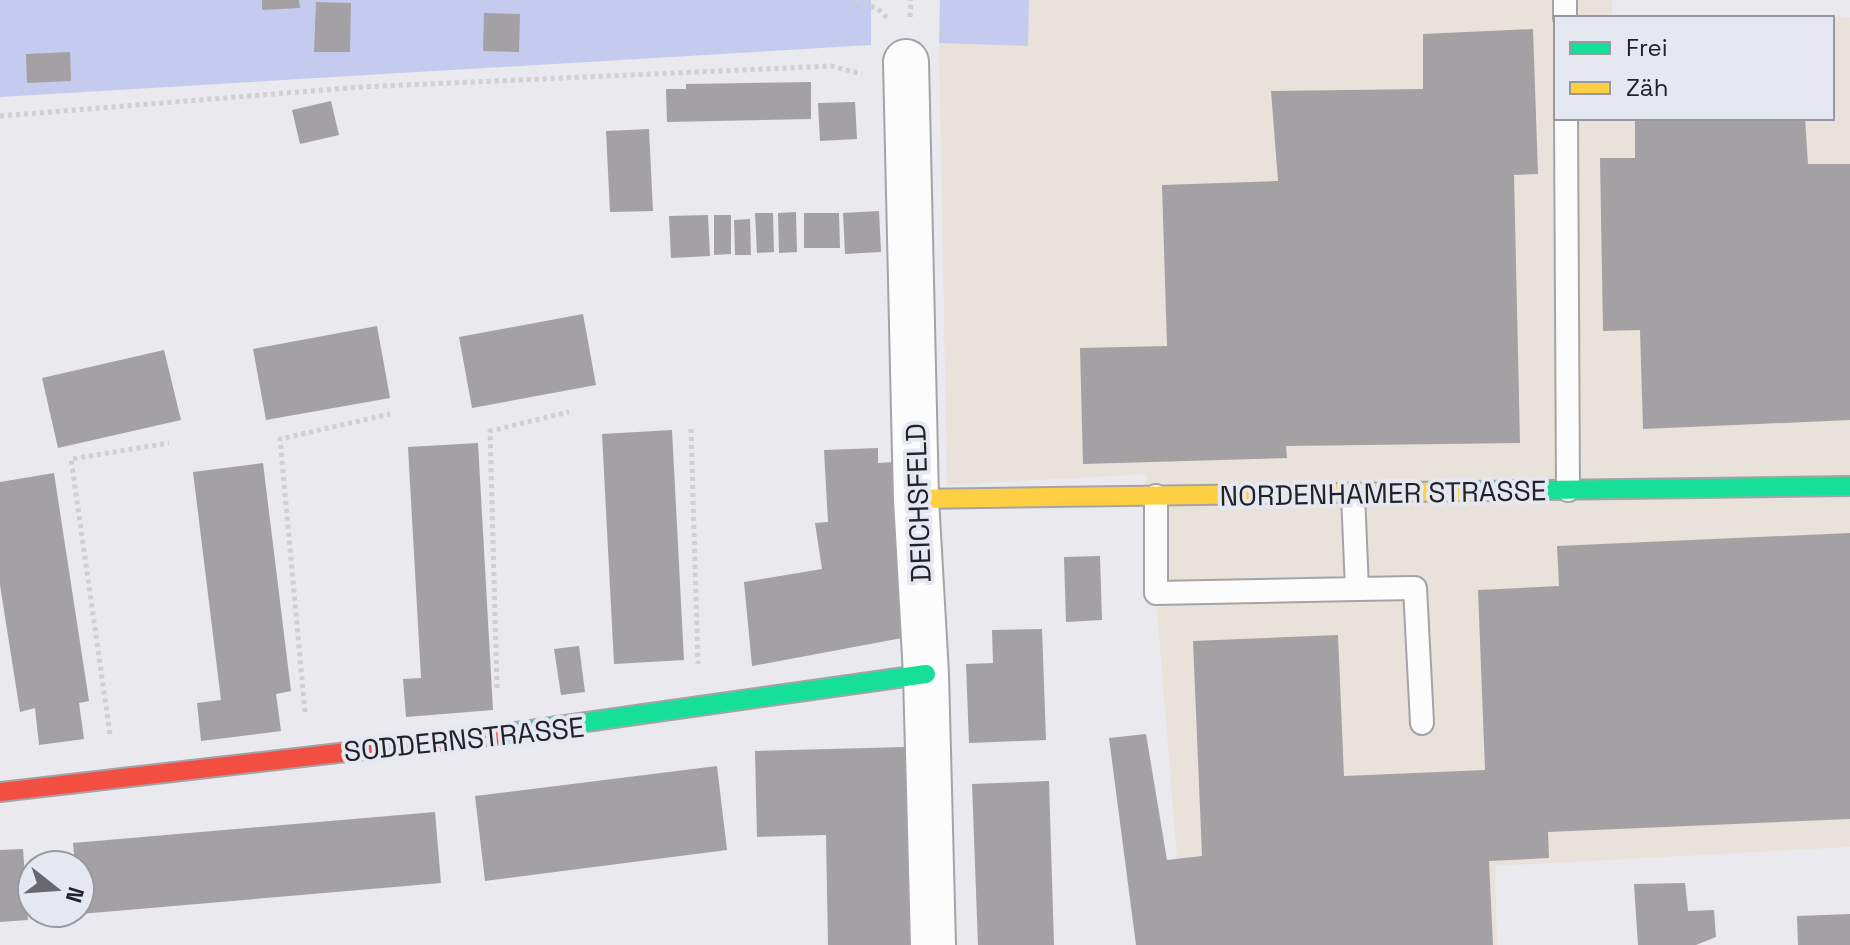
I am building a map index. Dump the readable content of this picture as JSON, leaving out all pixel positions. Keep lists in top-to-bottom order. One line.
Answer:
{"streets":{"street":["NORDENHAMER STRASSE","DEICHSFELD","SODDERNSTRASSE"]},"crossings":[["NORDENHAMER STRASSE","DEICHSFELD"],["DEICHSFELD","SODDERNSTRASSE"]],"legend":["Frei","Zäh"],"north":"right"}
